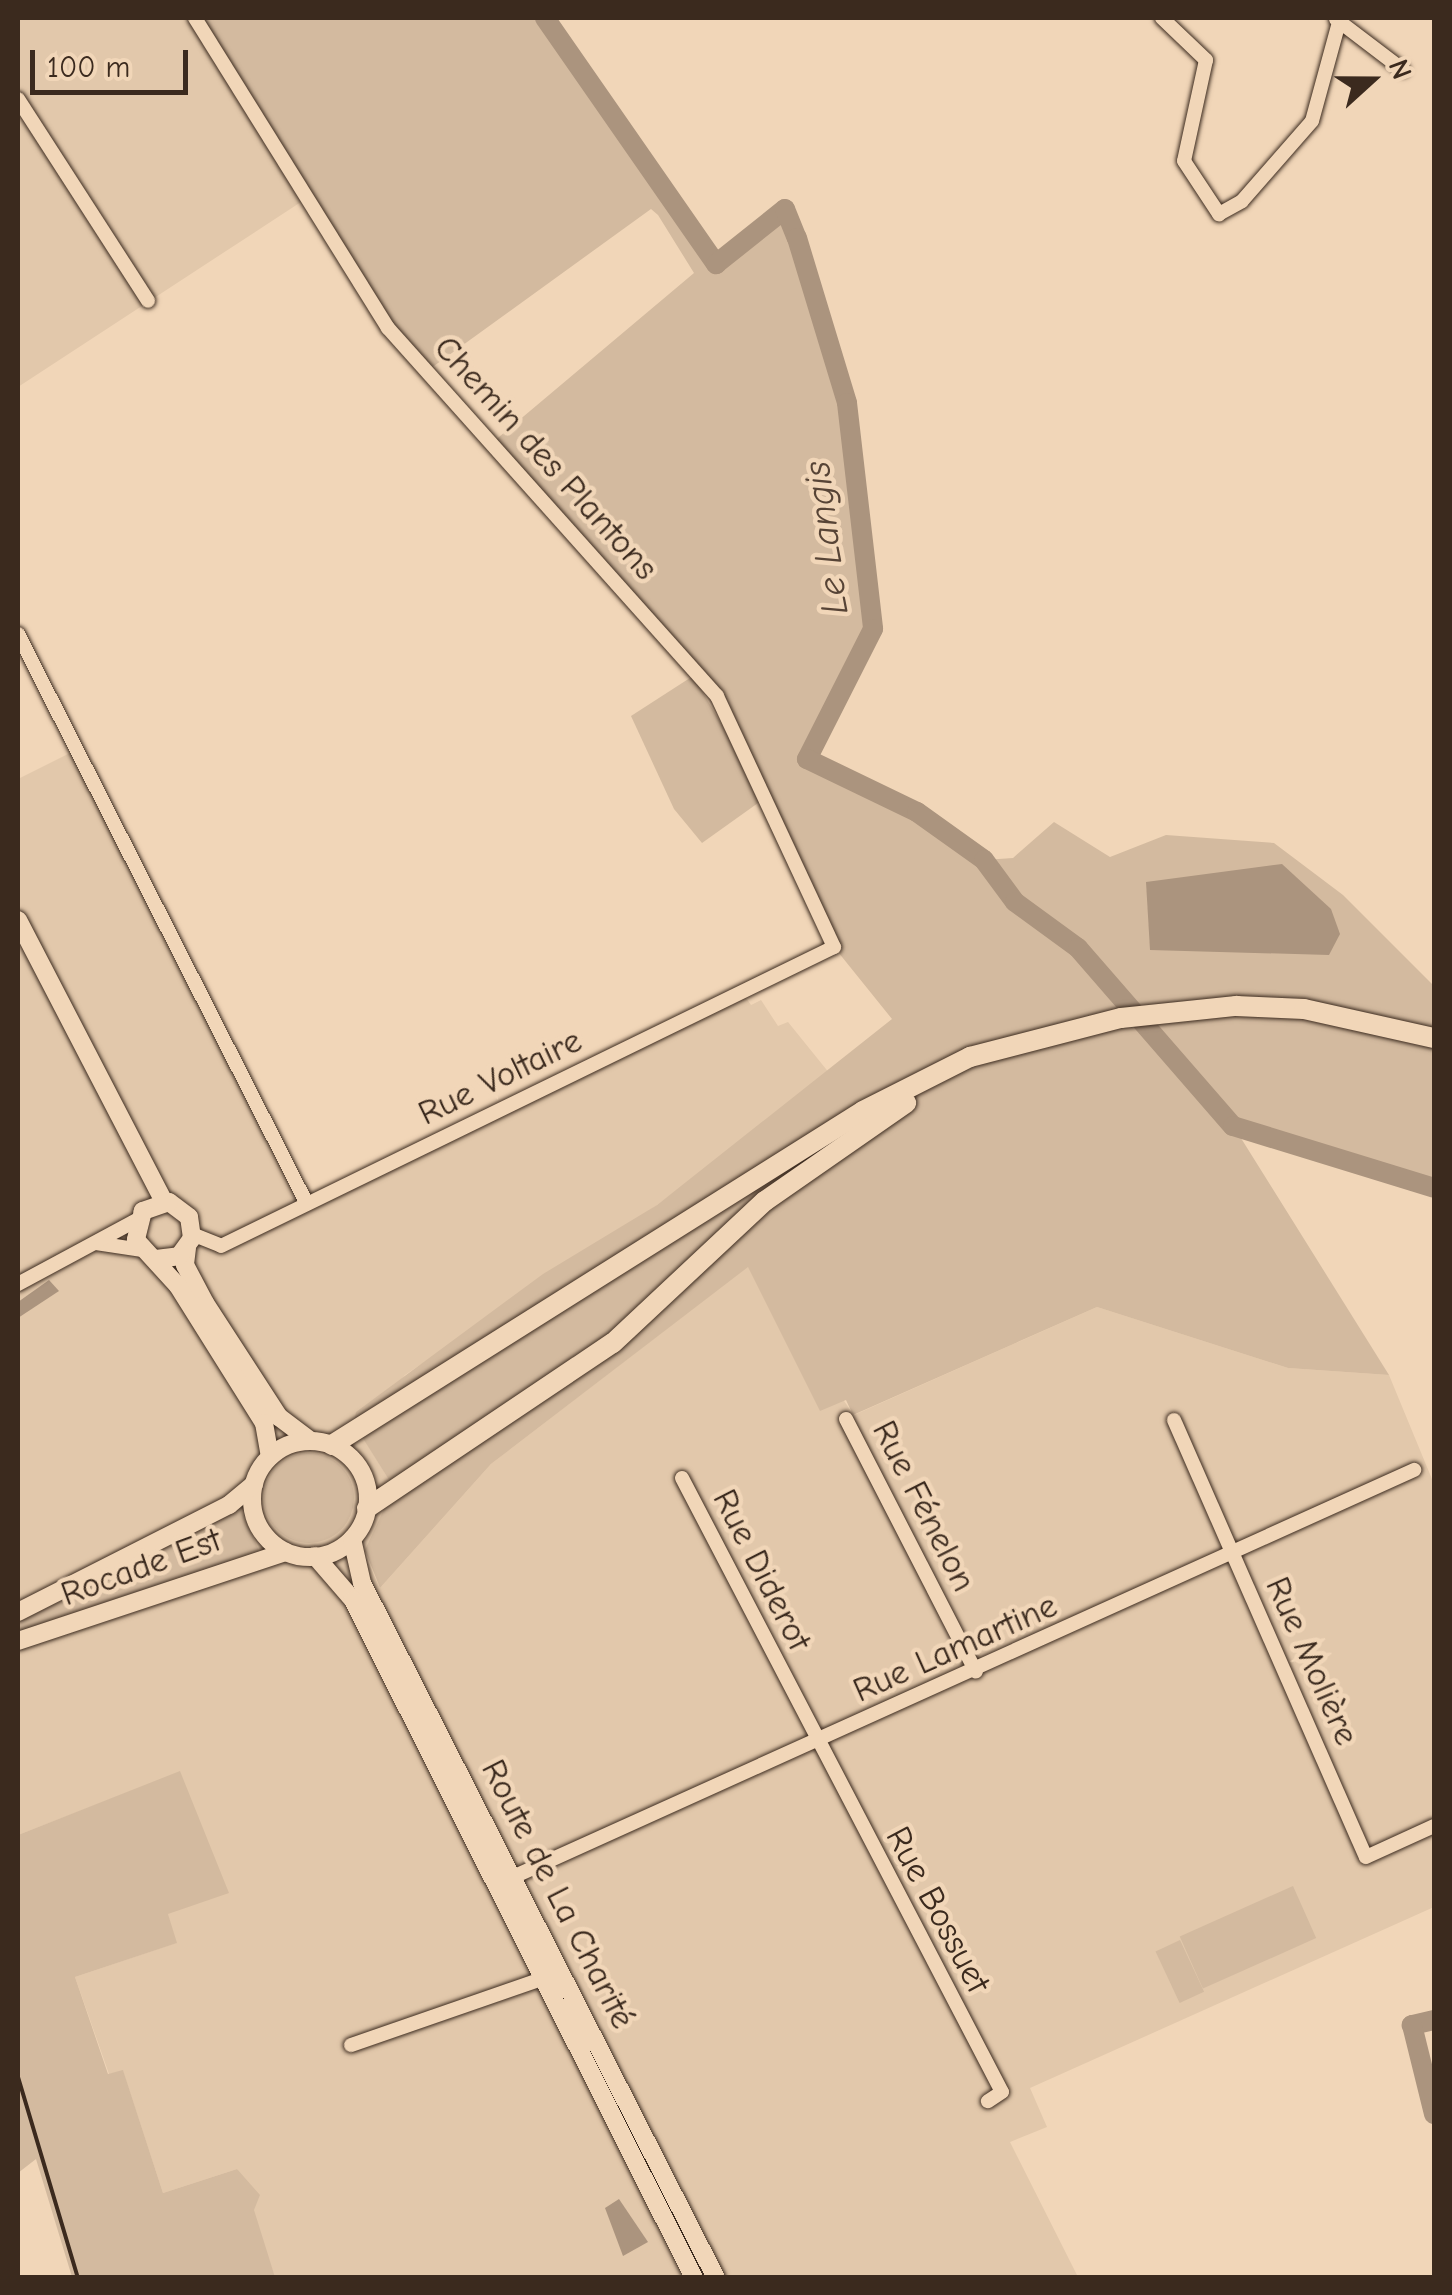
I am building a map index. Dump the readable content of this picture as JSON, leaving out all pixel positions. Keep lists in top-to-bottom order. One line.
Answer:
{"streets":{"main road":["Rocade Est","Route de La Charité"],"street":["Chemin des Plantons","Rue Voltaire","Rue Fénelon","Rue Diderot","Rue Lamartine","Rue Molière","Rue Bossuet"]},"crossings":[["Chemin des Plantons","Rue Voltaire"],["Rue Fénelon","Rue Lamartine"],["Rocade Est","Route de La Charité"],["Rue Diderot","Rue Lamartine"],["Rue Diderot","Rue Bossuet"],["Rue Lamartine","Rue Molière"],["Rue Lamartine","Route de La Charité"],["Rue Lamartine","Rue Bossuet"]],"water":["Le Langis"],"scale_bar":"100 m","north":"right"}
